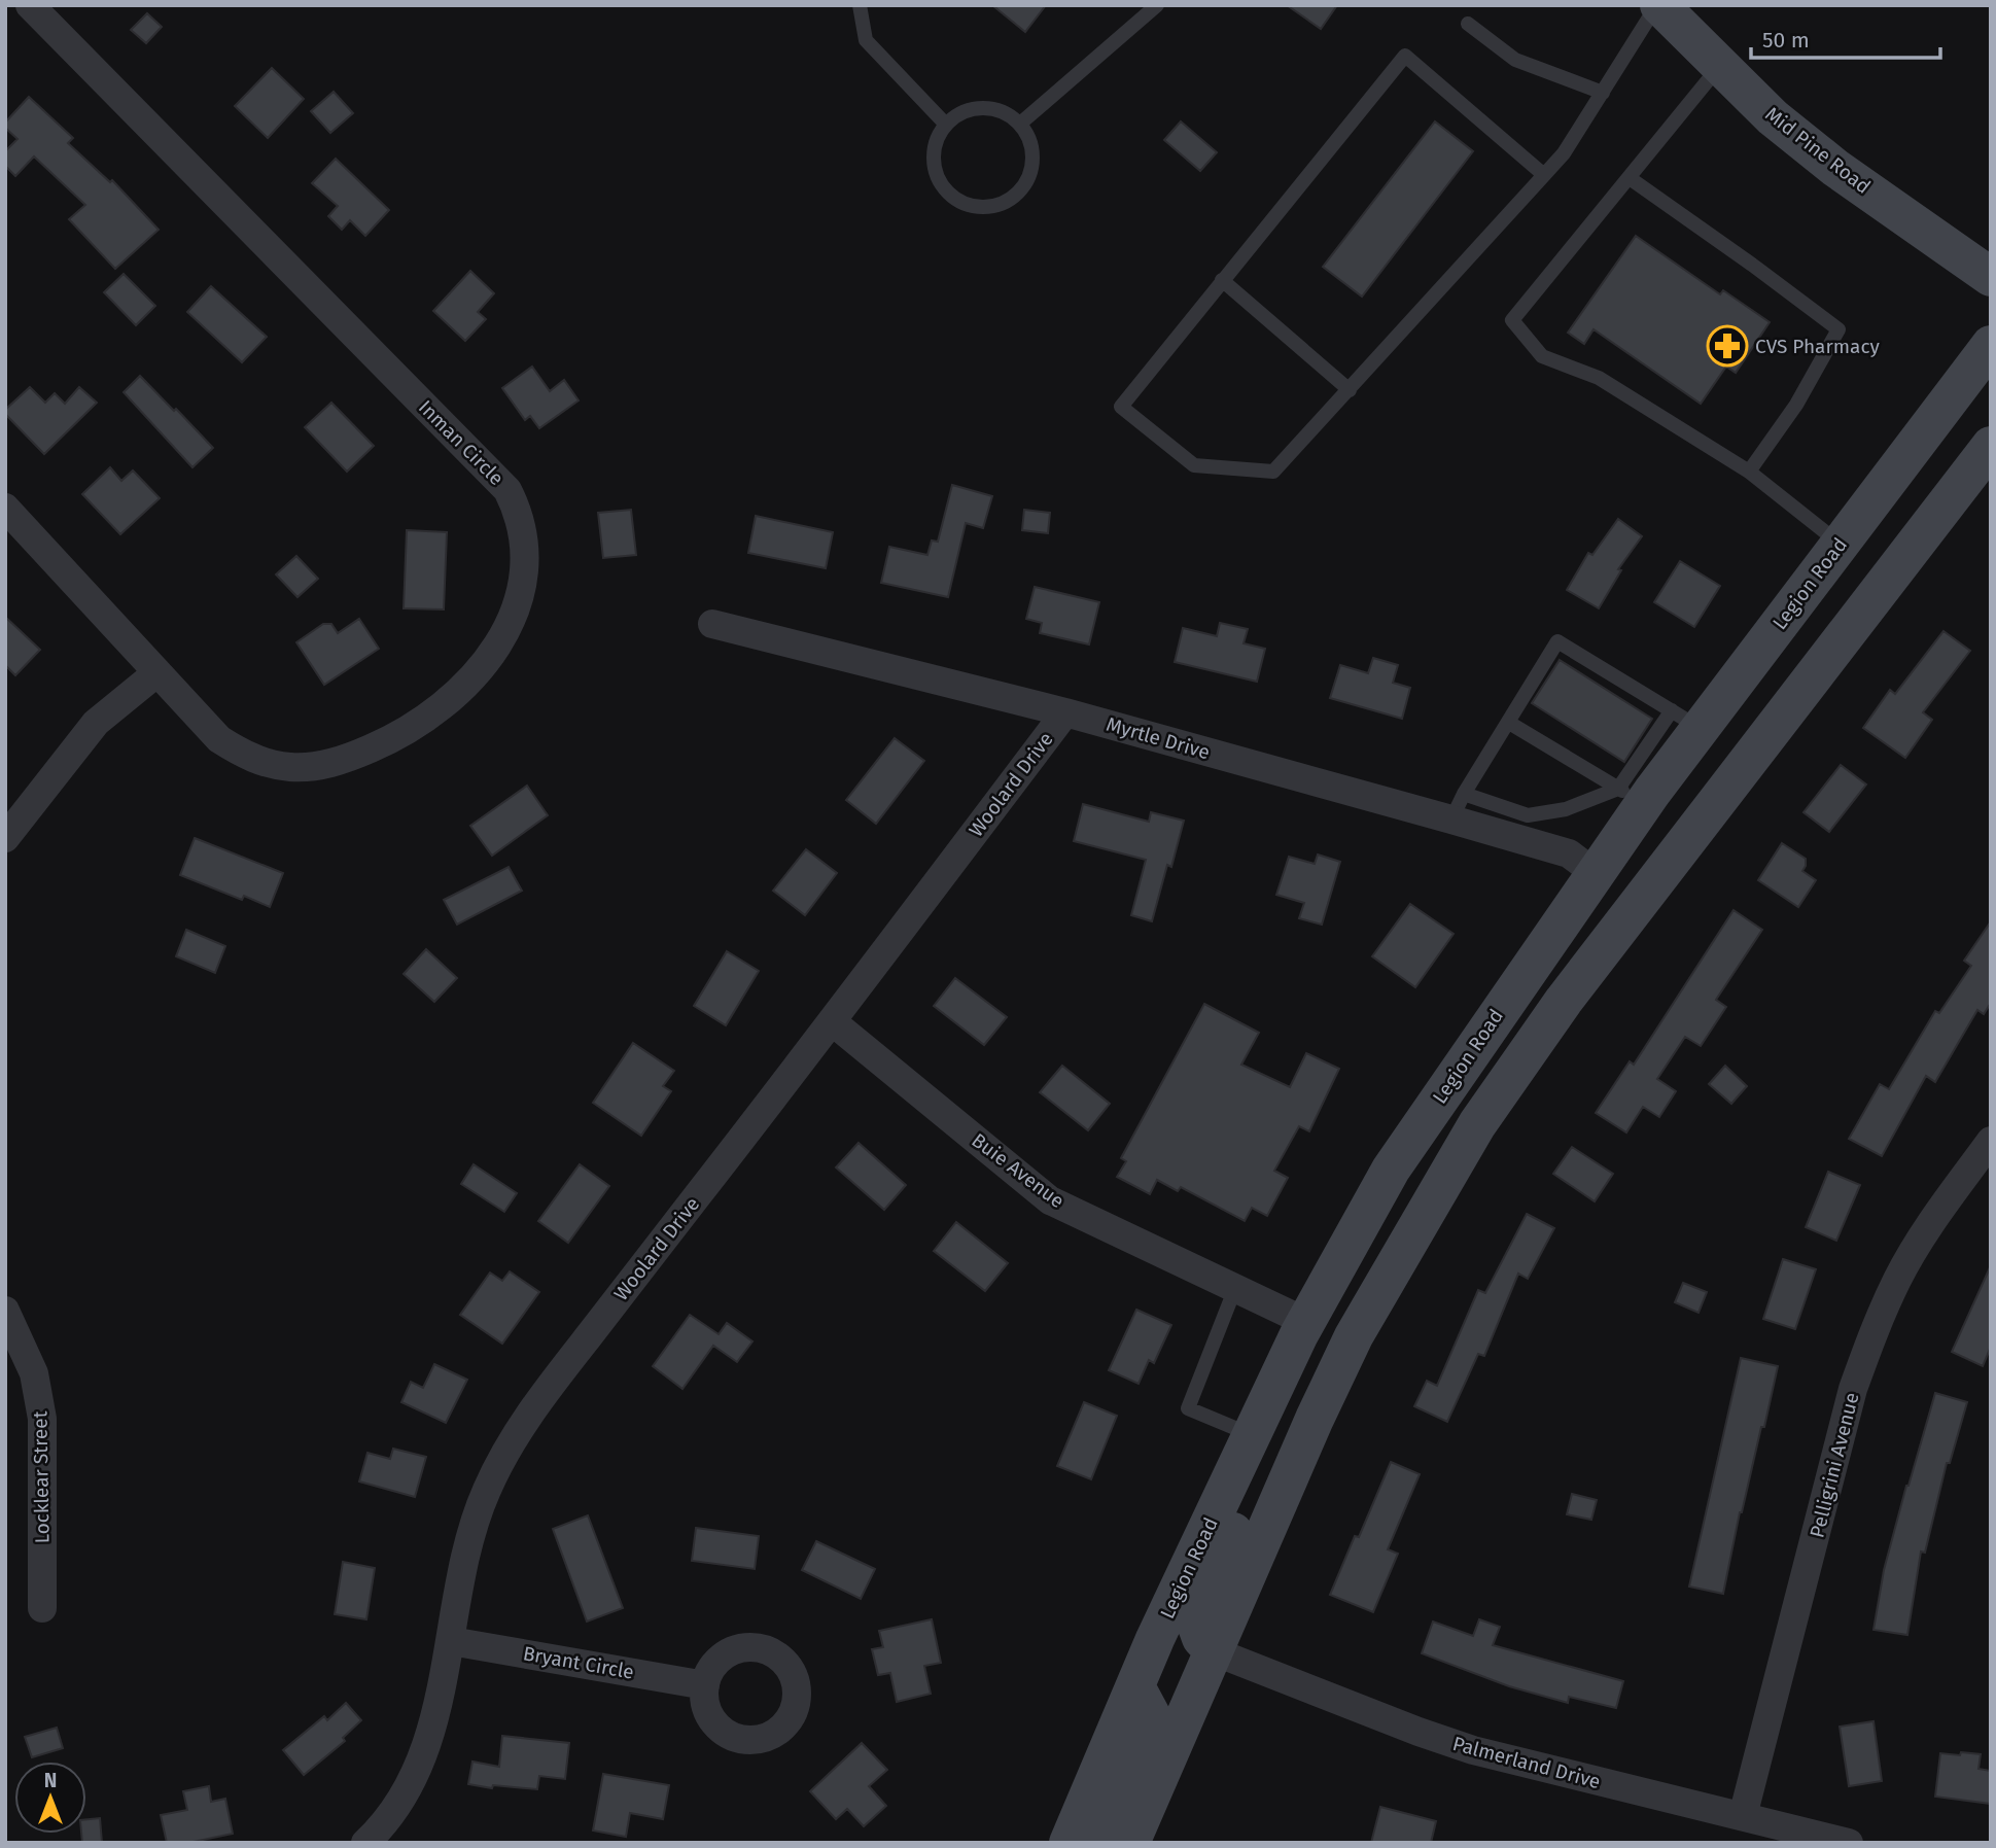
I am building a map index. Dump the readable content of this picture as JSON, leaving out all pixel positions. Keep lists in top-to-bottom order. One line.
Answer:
{"streets":{"main road":["Mid Pine Road","Legion Road"],"street":["Inman Circle","Myrtle Drive","Woolard Drive","Buie Avenue","Pelligrini Avenue","Locklear Street","Bryant Circle","Palmerland Drive"]},"crossings":[["Legion Road","Myrtle Drive"],["Legion Road","Buie Avenue"],["Myrtle Drive","Woolard Drive"],["Woolard Drive","Buie Avenue"],["Woolard Drive","Bryant Circle"],["Pelligrini Avenue","Palmerland Drive"]],"places":{"pharmacy":["CVS Pharmacy"]},"scale_bar":"50 m","north":"top"}
